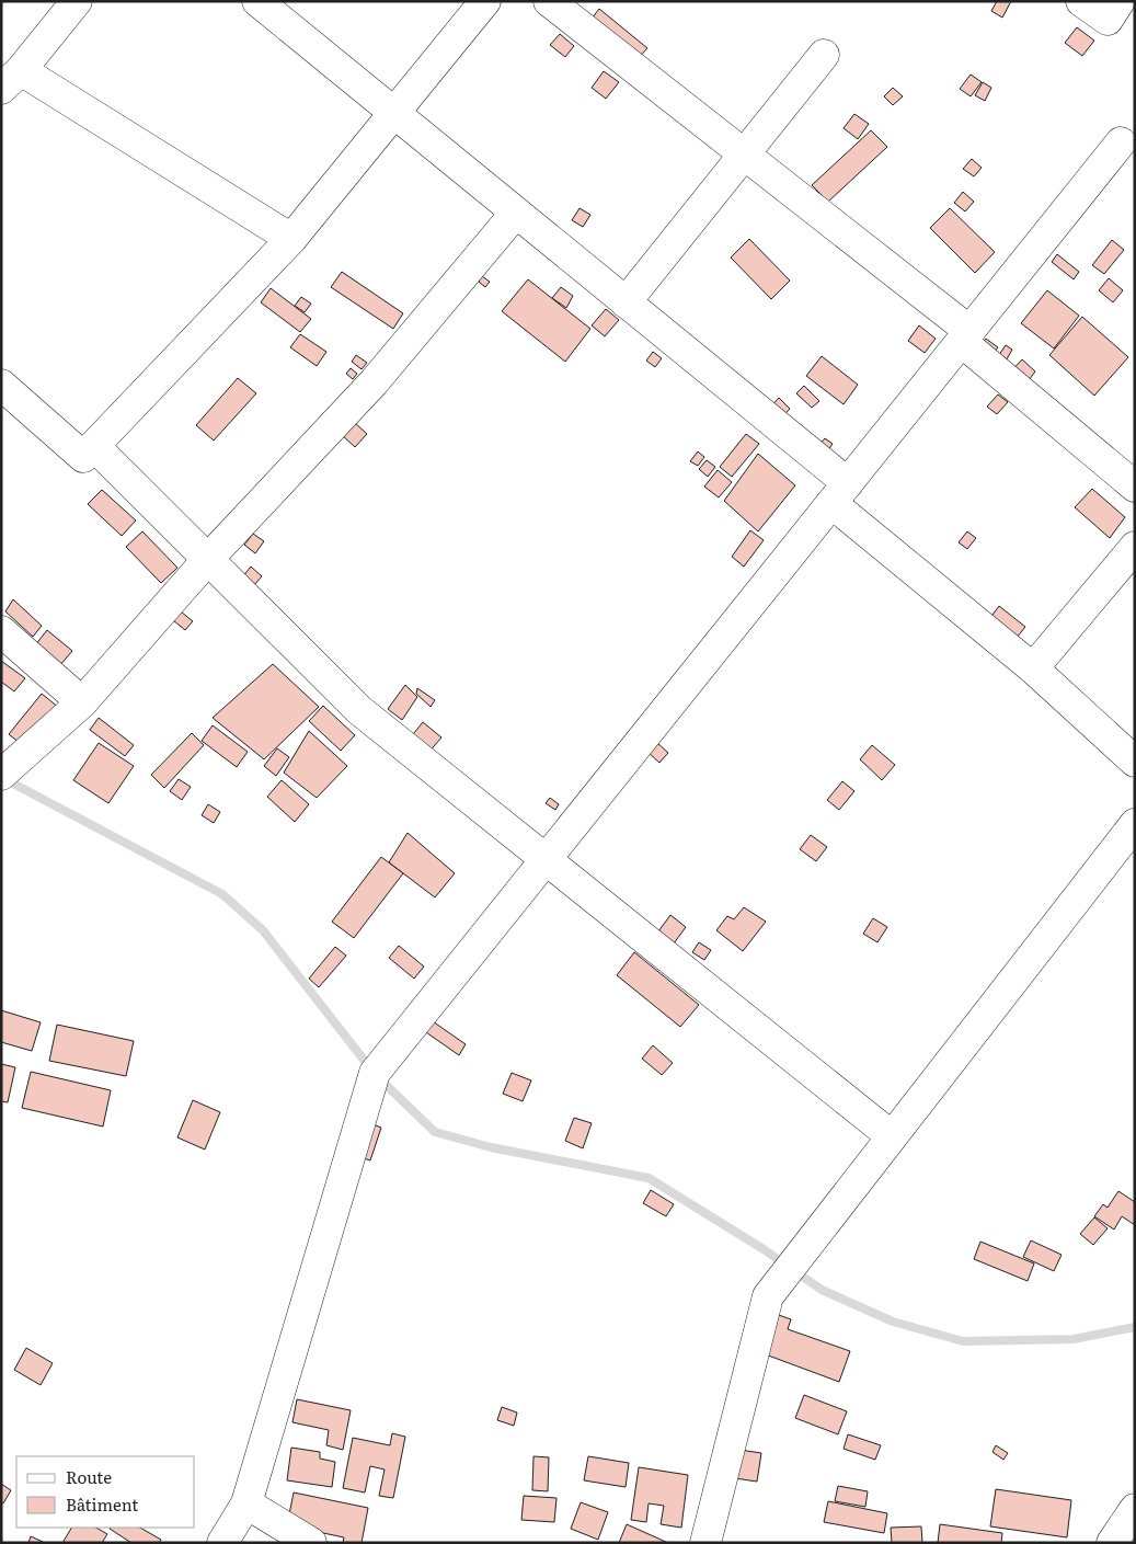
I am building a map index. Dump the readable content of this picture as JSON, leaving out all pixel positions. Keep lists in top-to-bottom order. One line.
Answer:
{"legend":["Route","Bâtiment"]}
